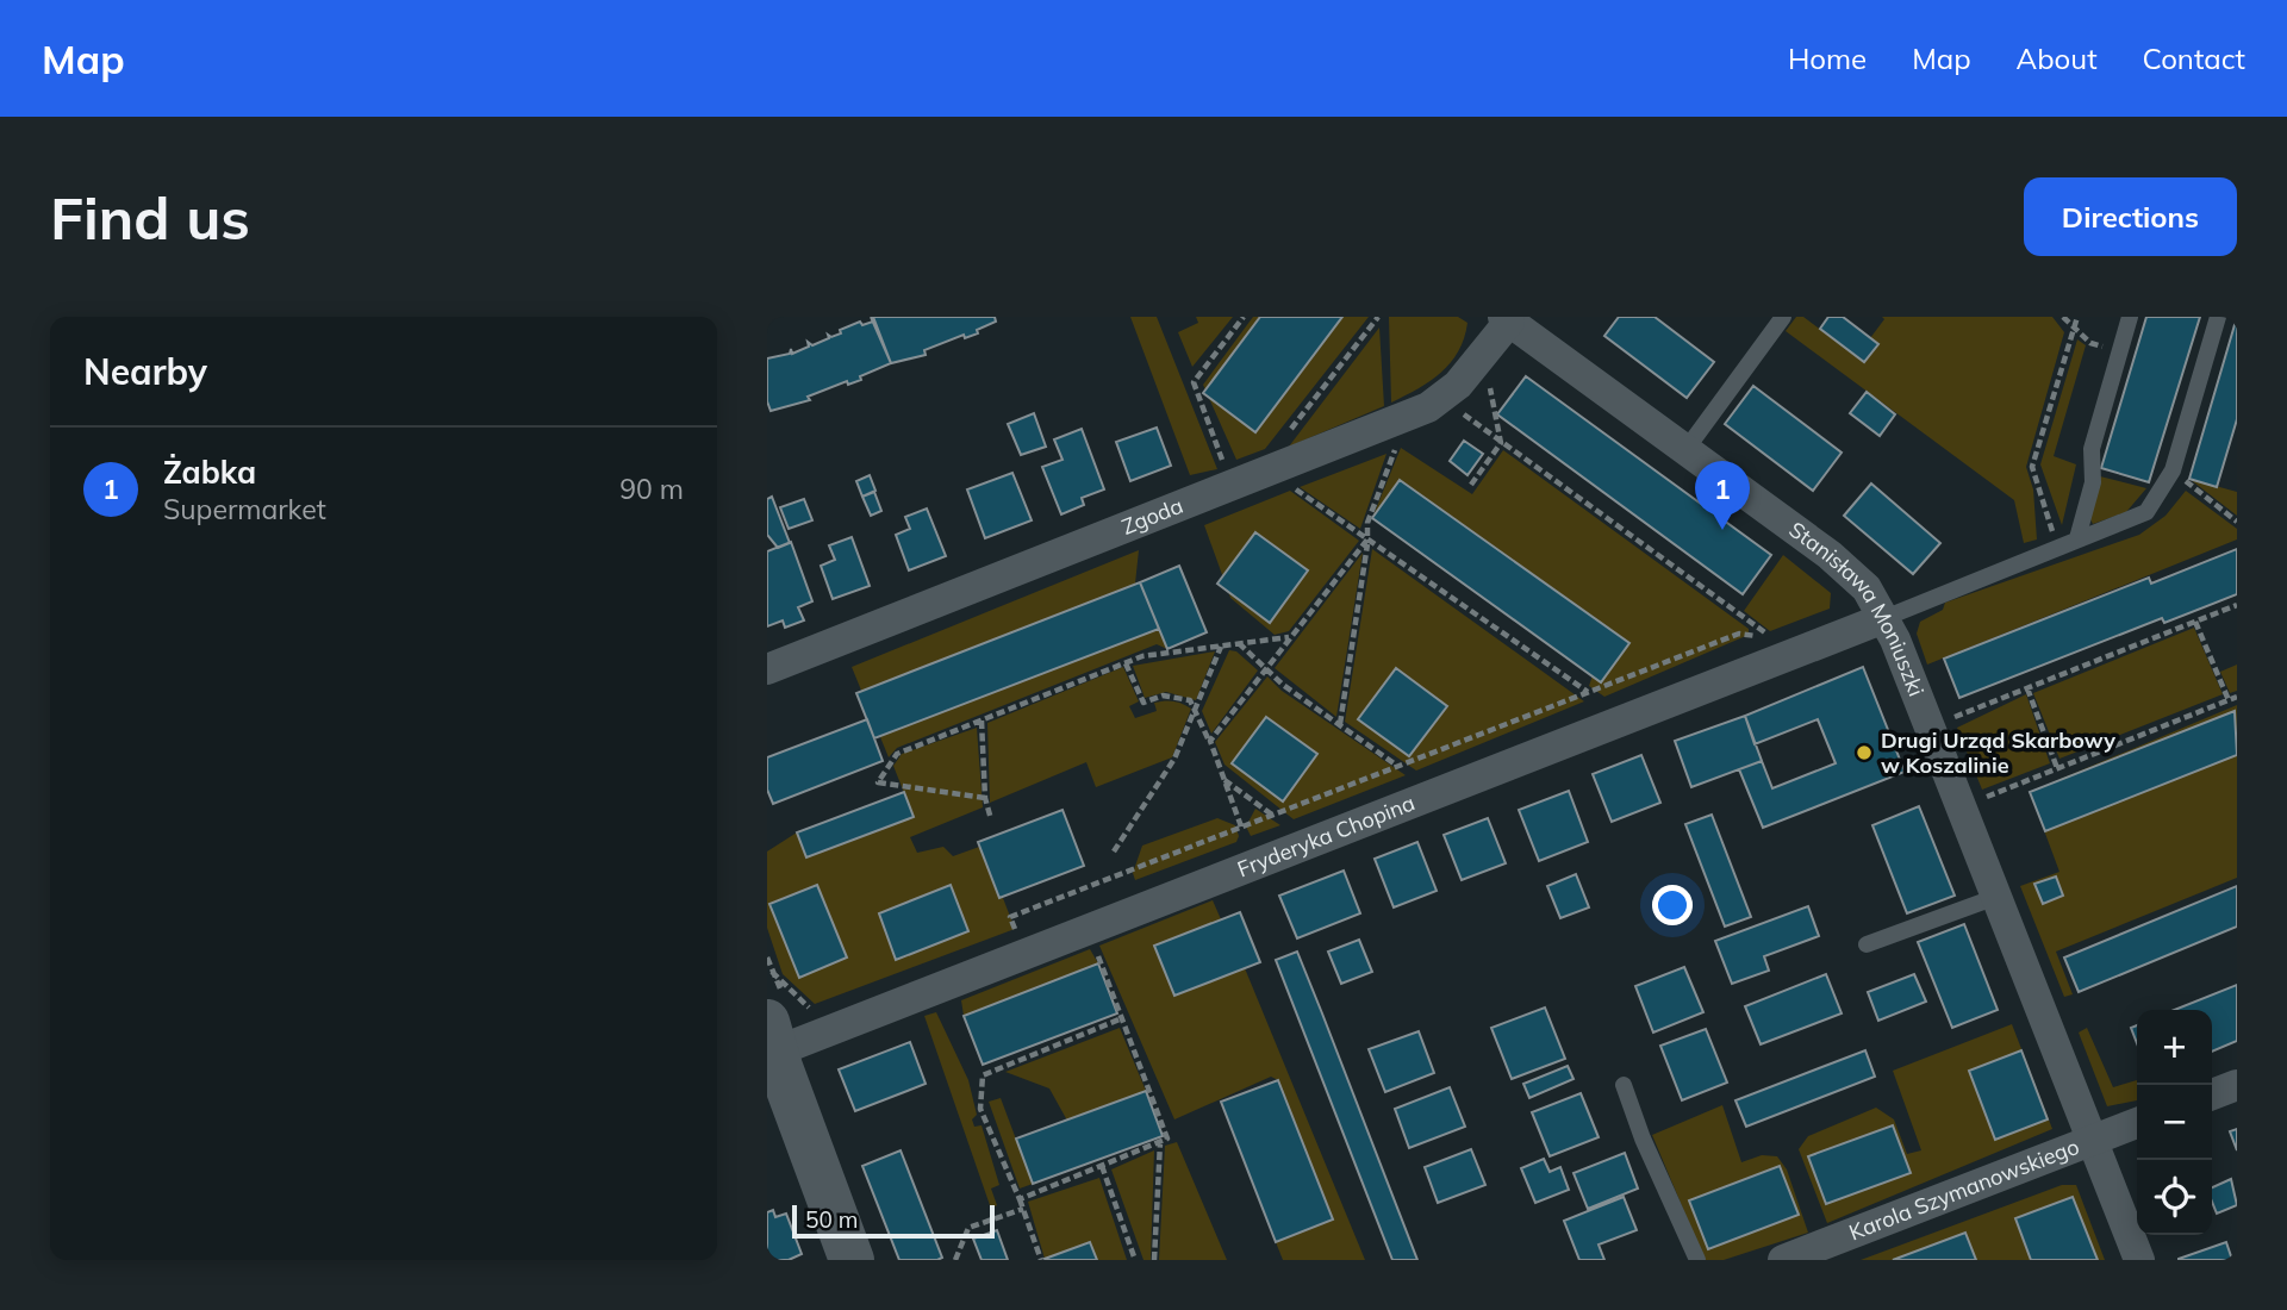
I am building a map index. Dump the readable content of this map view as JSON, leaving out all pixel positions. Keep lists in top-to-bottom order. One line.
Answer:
{"streets":{"street":["Zgoda","Stanisława Moniuszki","Fryderyka Chopina","Karola Szymanowskiego"]},"crossings":[["Zgoda","Stanisława Moniuszki"],["Stanisława Moniuszki","Fryderyka Chopina"],["Stanisława Moniuszki","Karola Szymanowskiego"]],"places":["Drugi Urząd Skarbowy w Koszalinie"],"scale_bar":"50 m","page":{"header":"Map","nav":["Home","Map","About","Contact"],"buttons":"Directions","title":"Find us","heading":"Nearby","list":[{"mark":"1","name":"Żabka","note":"Supermarket","value":"90 m"}],"pins":"1","map_buttons":["+","−"],"scale":"50 m"}}
